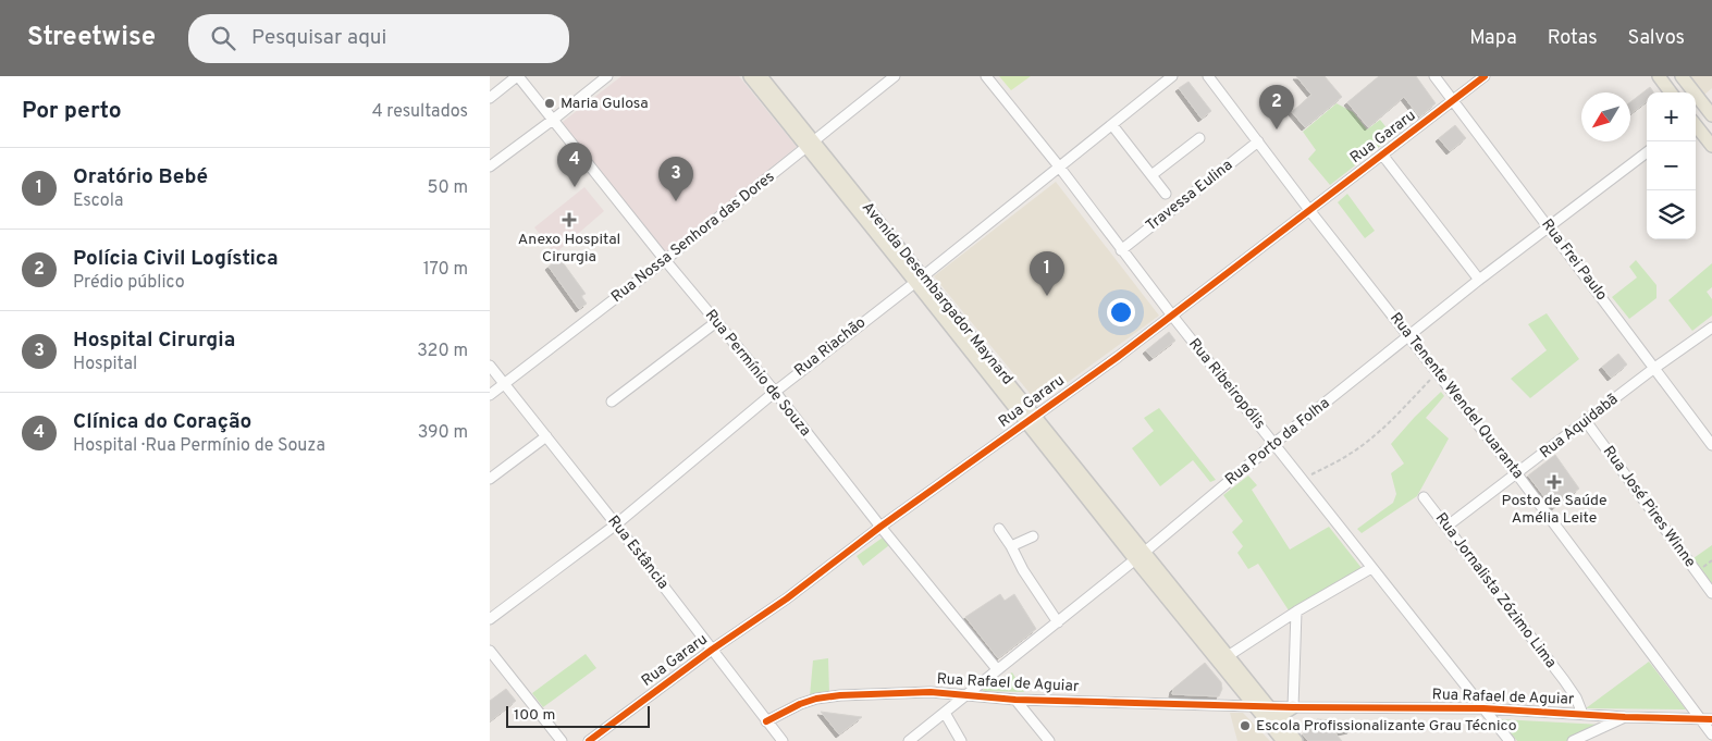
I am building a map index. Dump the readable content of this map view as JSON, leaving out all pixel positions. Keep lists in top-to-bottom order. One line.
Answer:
{"streets":{"main road":["Avenida Desembargador Maynard"],"street":["Rua Gararu","Travessa Eulina","Rua Nossa Senhora das Dores","Rua Frei Paulo","Rua Riachão","Rua Permínio de Souza","Rua Ribeiropólis","Rua Tenente Wendel Quaranta","Rua Aquidabã","Rua Porto da Folha","Rua José Pires Winne","Rua Estância","Rua Jornalista Zózimo Lima","Rua Rafael de Aguiar"]},"crossings":[["Rua Gararu","Rua Frei Paulo"],["Rua Gararu","Avenida Desembargador Maynard"],["Rua Gararu","Rua Permínio de Souza"],["Rua Gararu","Rua Ribeiropólis"],["Rua Gararu","Rua Tenente Wendel Quaranta"],["Rua Gararu","Rua Estância"],["Travessa Eulina","Rua Ribeiropólis"],["Travessa Eulina","Rua Tenente Wendel Quaranta"],["Rua Nossa Senhora das Dores","Avenida Desembargador Maynard"],["Rua Nossa Senhora das Dores","Rua Permínio de Souza"],["Rua Nossa Senhora das Dores","Rua Estância"],["Rua Frei Paulo","Rua Aquidabã"],["Rua Frei Paulo","Rua Porto da Folha"],["Avenida Desembargador Maynard","Rua Riachão"],["Avenida Desembargador Maynard","Rua Porto da Folha"],["Avenida Desembargador Maynard","Rua Rafael de Aguiar"],["Rua Riachão","Rua Permínio de Souza"],["Rua Riachão","Rua Ribeiropólis"],["Rua Riachão","Rua Estância"],["Rua Permínio de Souza","Rua Porto da Folha"],["Rua Ribeiropólis","Rua Porto da Folha"],["Rua Ribeiropólis","Rua Rafael de Aguiar"],["Rua Tenente Wendel Quaranta","Rua Aquidabã"],["Rua Tenente Wendel Quaranta","Rua Porto da Folha"],["Rua Tenente Wendel Quaranta","Rua Rafael de Aguiar"],["Rua Aquidabã","Rua José Pires Winne"],["Rua Aquidabã","Rua Jornalista Zózimo Lima"],["Rua Porto da Folha","Rua Rafael de Aguiar"],["Rua Estância","Rua Rafael de Aguiar"],["Rua Jornalista Zózimo Lima","Rua Rafael de Aguiar"]],"places":{"other":["Maria Gulosa","Escola Profissionalizante Grau Técnico"],"health":["Anexo Hospital Cirurgia","Posto de Saúde Amélia Leite"]},"scale_bar":"100 m","north":"bottom left","page":{"header":"Streetwise","search":"Pesquisar aqui","nav":["Mapa","Rotas","Salvos"],"heading":["Por perto","4 resultados"],"pins":["2","4","3","1"],"map_buttons":["+","−"],"list":[{"mark":"1","name":"Oratório Bebé","note":"Escola","value":"50 m"},{"mark":"2","name":"Polícia Civil Logística","note":"Prédio público","value":"170 m"},{"mark":"3","name":"Hospital Cirurgia","note":"Hospital","value":"320 m"},{"mark":"4","name":"Clínica do Coração","note":"Hospital · Rua Permínio de Souza","value":"390 m"}],"scale":"100 m"}}
